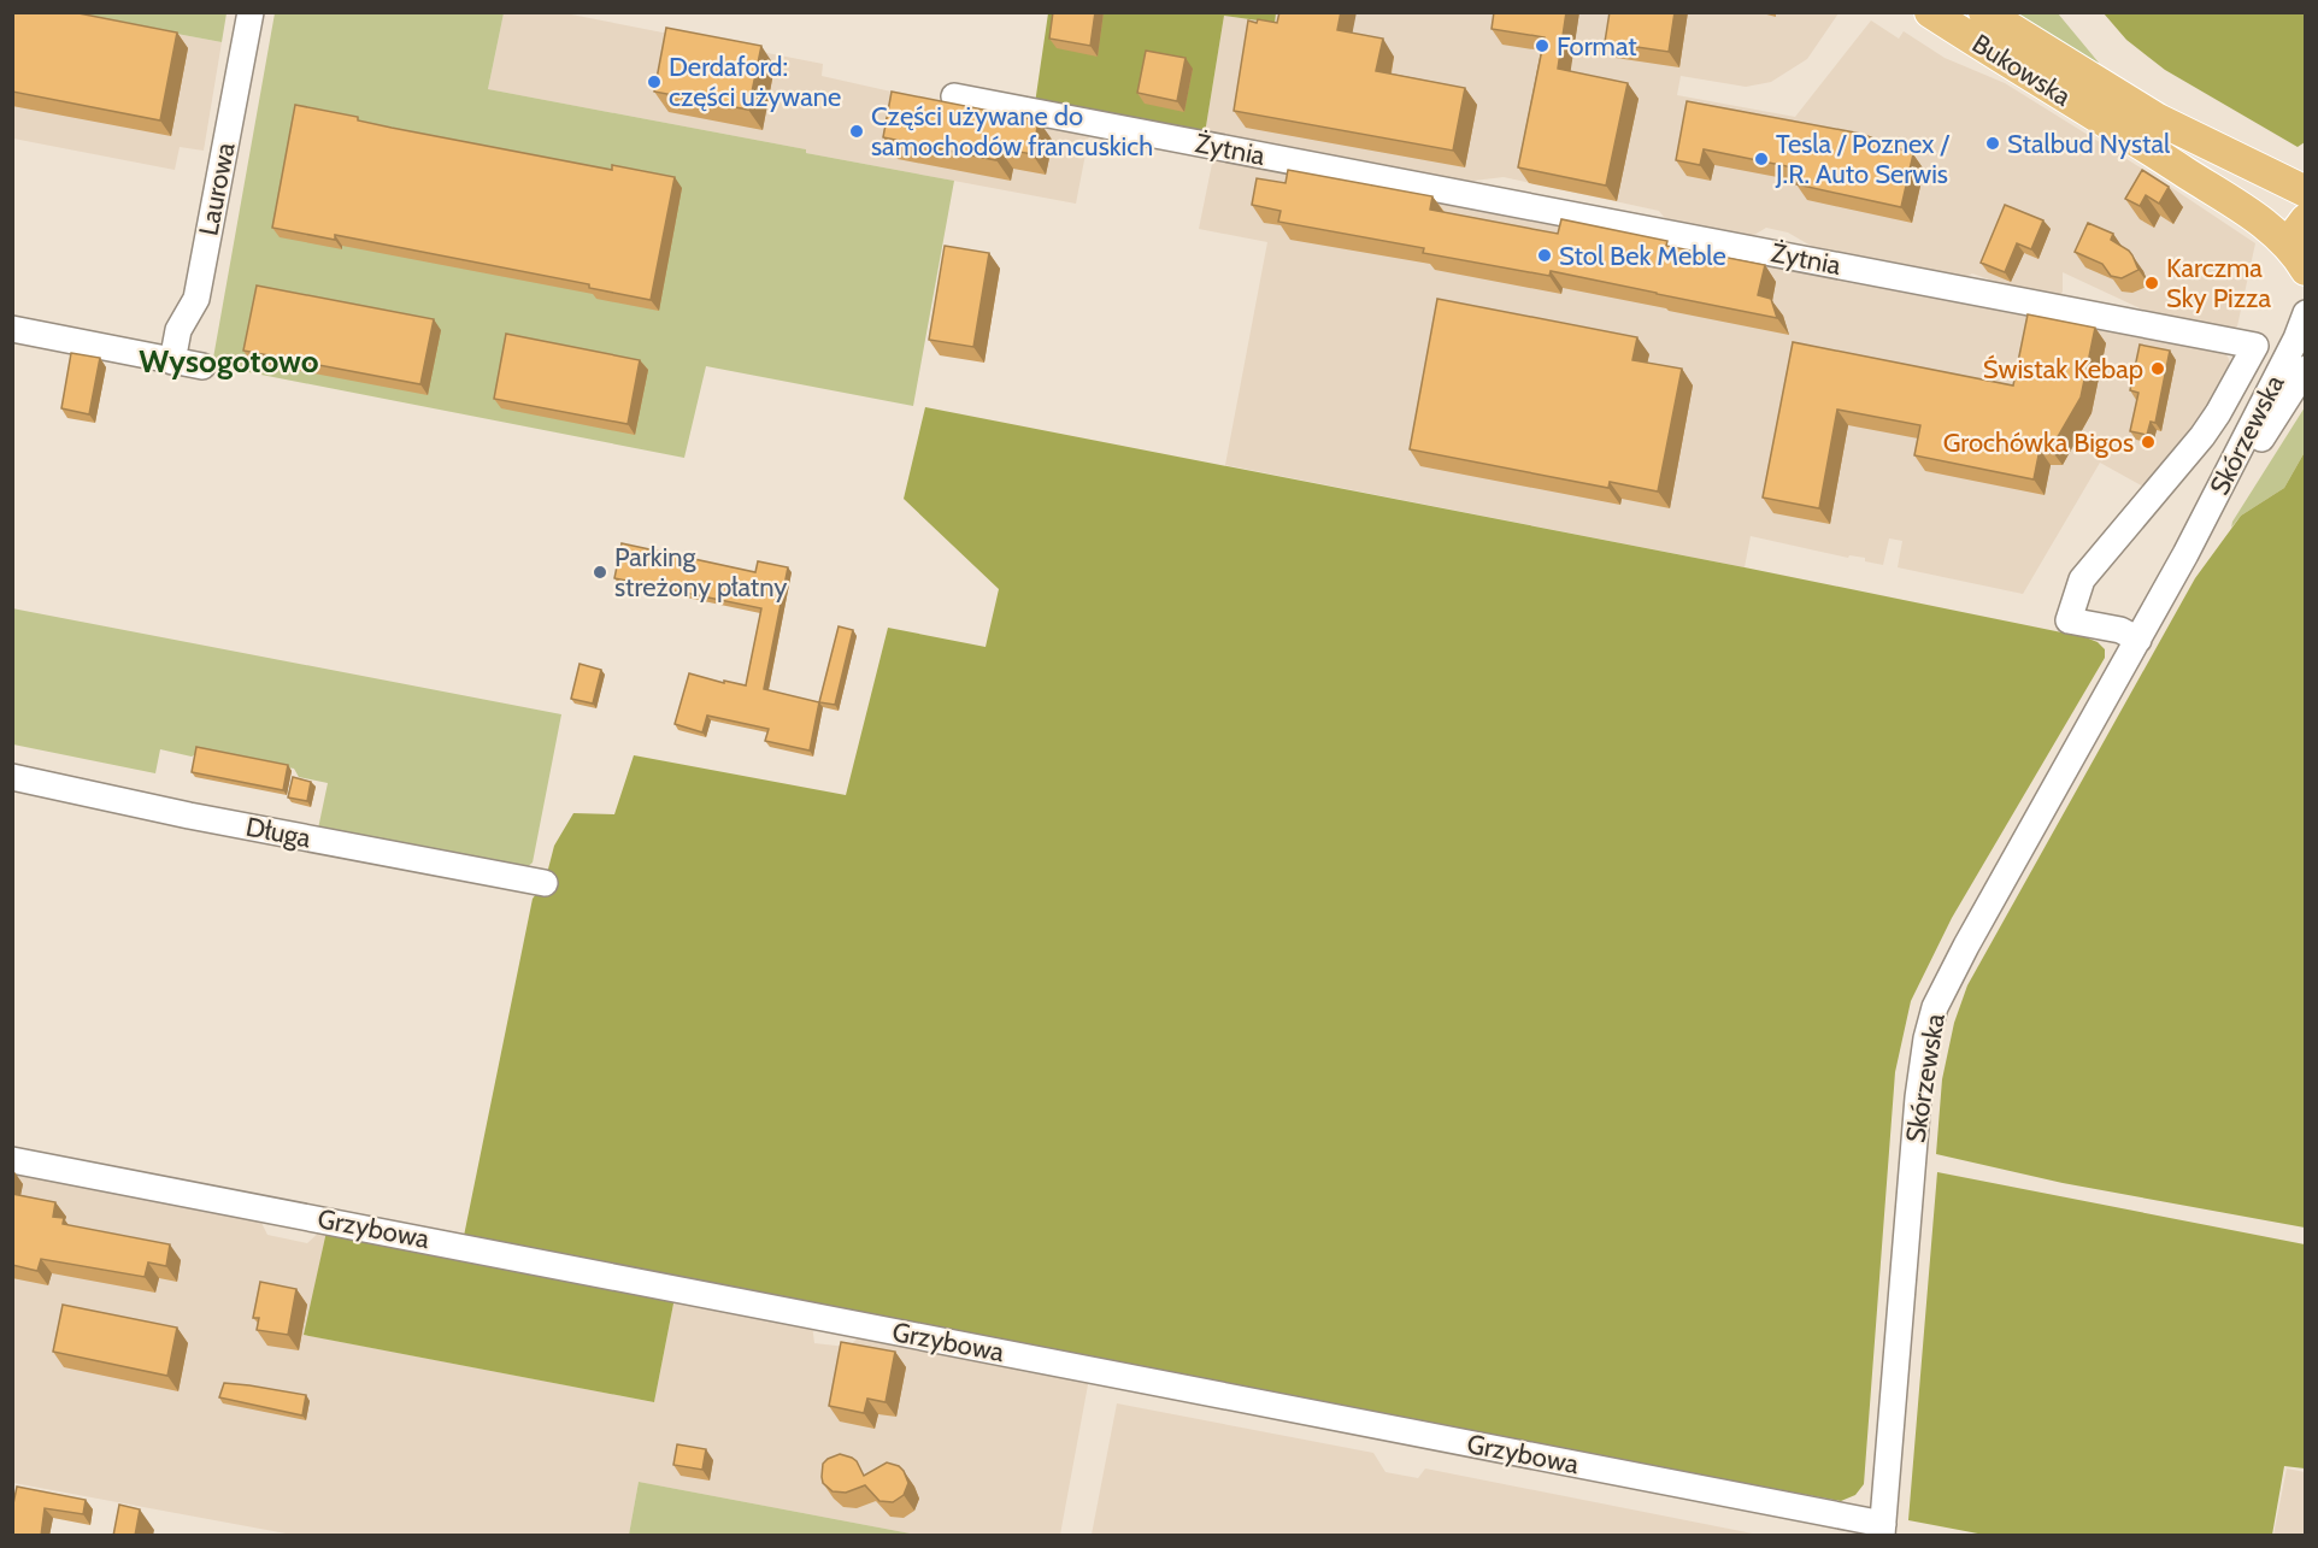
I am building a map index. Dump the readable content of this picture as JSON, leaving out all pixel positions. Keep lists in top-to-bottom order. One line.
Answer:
{"streets":{"main road":["Bukowska"],"street":["Żytnia","Laurowa","Skórzewska","Długa","Grzybowa"]},"crossings":[["Żytnia","Skórzewska"],["Skórzewska","Grzybowa"]],"districts":["Wysogotowo"],"places":["Format","Derdaford: części używane","Części używane do samochodów francuskich","Stalbud Nystal","Tesla / Poznex / J.R. Auto Serwis","Stol Bek Meble","Karczma Sky Pizza","Świstak Kebap","Grochówka Bigos","Parking streżony płatny"]}
